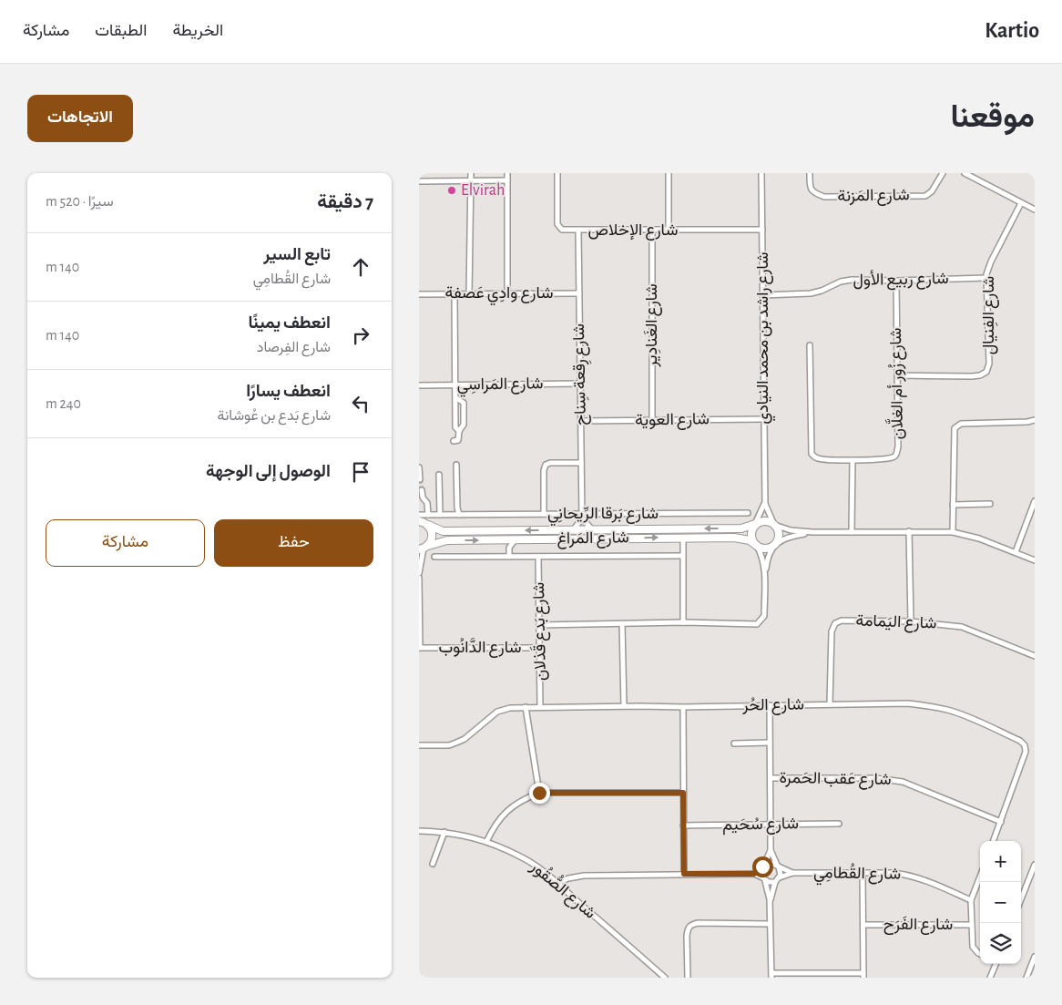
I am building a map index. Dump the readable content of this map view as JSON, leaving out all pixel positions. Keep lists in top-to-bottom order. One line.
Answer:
{"streets":{"street":["شارع المَزنة","شارع الإخلاص","شارع ربيع الأول","شارع وادِي عَصفة","شارع الفِنيال","شارع الغَنادِير","شارع راشد بن محمد النيادي","شارع رِقعة سِناح","شارع زُور أم الغلَّان","شارع المَراسِي","شارع العوية","شارع بَرقا الرِّيحانِي","شارع المَراغ","شارع اليَمامة","شارع بَدع قَذلان","شارع الدَّانُوب","شارع الحُر","شارع عَقب الحَمرة","شارع سُحَيم","شارع القُطامِي","شارع الصُّقُور","شارع الفَرَح"]},"crossings":[["شارع الإخلاص","شارع الغَنادِير"],["شارع الإخلاص","شارع راشد بن محمد النيادي"],["شارع الإخلاص","شارع رِقعة سِناح"],["شارع ربيع الأول","شارع الفِنيال"],["شارع ربيع الأول","شارع راشد بن محمد النيادي"],["شارع ربيع الأول","شارع زُور أم الغلَّان"],["شارع وادِي عَصفة","شارع رِقعة سِناح"],["شارع الفِنيال","شارع زُور أم الغلَّان"],["شارع الغَنادِير","شارع العوية"],["شارع راشد بن محمد النيادي","شارع العوية"],["شارع راشد بن محمد النيادي","شارع المَراغ"],["شارع رِقعة سِناح","شارع المَراسِي"],["شارع رِقعة سِناح","شارع العوية"],["شارع رِقعة سِناح","شارع بَرقا الرِّيحانِي"],["شارع اليَمامة","شارع الحُر"],["شارع بَدع قَذلان","شارع الدَّانُوب"],["شارع بَدع قَذلان","شارع الحُر"],["شارع الحُر","شارع عَقب الحَمرة"]],"places":["Elvirah"],"page":{"header":"Kartio","nav":["الخريطة","الطبقات","مشاركة"],"title":"موقعنا","buttons":["الاتجاهات",["حفظ","مشاركة"]],"heading":["7 دقيقة","سيرًا · 520 m"],"list":[["تابع السير","شارع القُطامِي","140 m"],["انعطف يمينًا","شارع الفِرصاد","140 m"],["انعطف يسارًا","شارع بَدع بن عُوشانة","240 m"],"الوصول إلى الوجهة"],"map_buttons":["+","−"]}}
